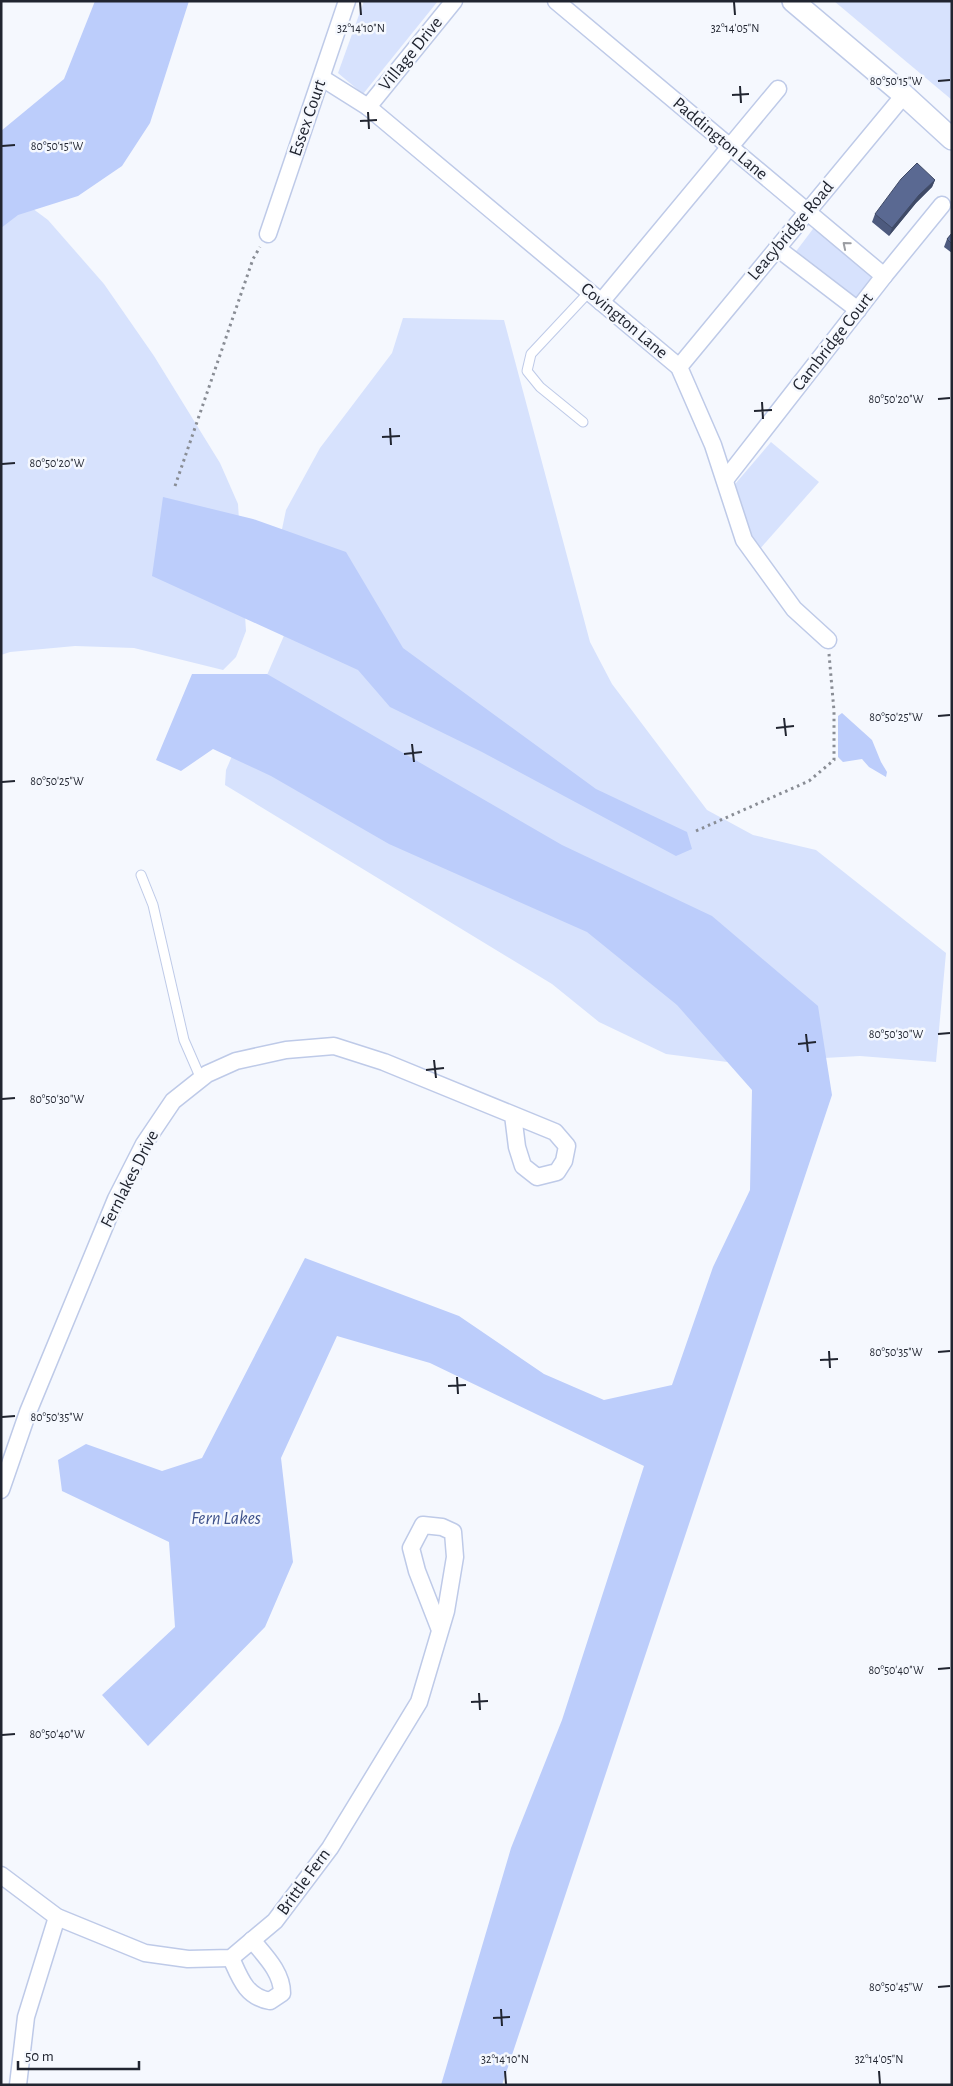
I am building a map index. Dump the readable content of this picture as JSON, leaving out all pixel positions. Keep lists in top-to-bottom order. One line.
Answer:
{"streets":{"street":["Village Drive","Essex Court","Paddington Lane","Leacybridge Road","Covington Lane","Cambridge Court","Fernlakes Drive","Brittle Fern"]},"crossings":[["Village Drive","Covington Lane"],["Essex Court","Covington Lane"],["Paddington Lane","Leacybridge Road"],["Paddington Lane","Cambridge Court"],["Leacybridge Road","Covington Lane"],["Covington Lane","Cambridge Court"]],"water":["Fern Lakes"],"scale_bar":"50 m","coordinates":["32°14'10\"N","32°14'05\"N","80°50'15\"W","80°50'20\"W","80°50'25\"W","80°50'30\"W","80°50'35\"W","80°50'40\"W","80°50'45\"W"]}
